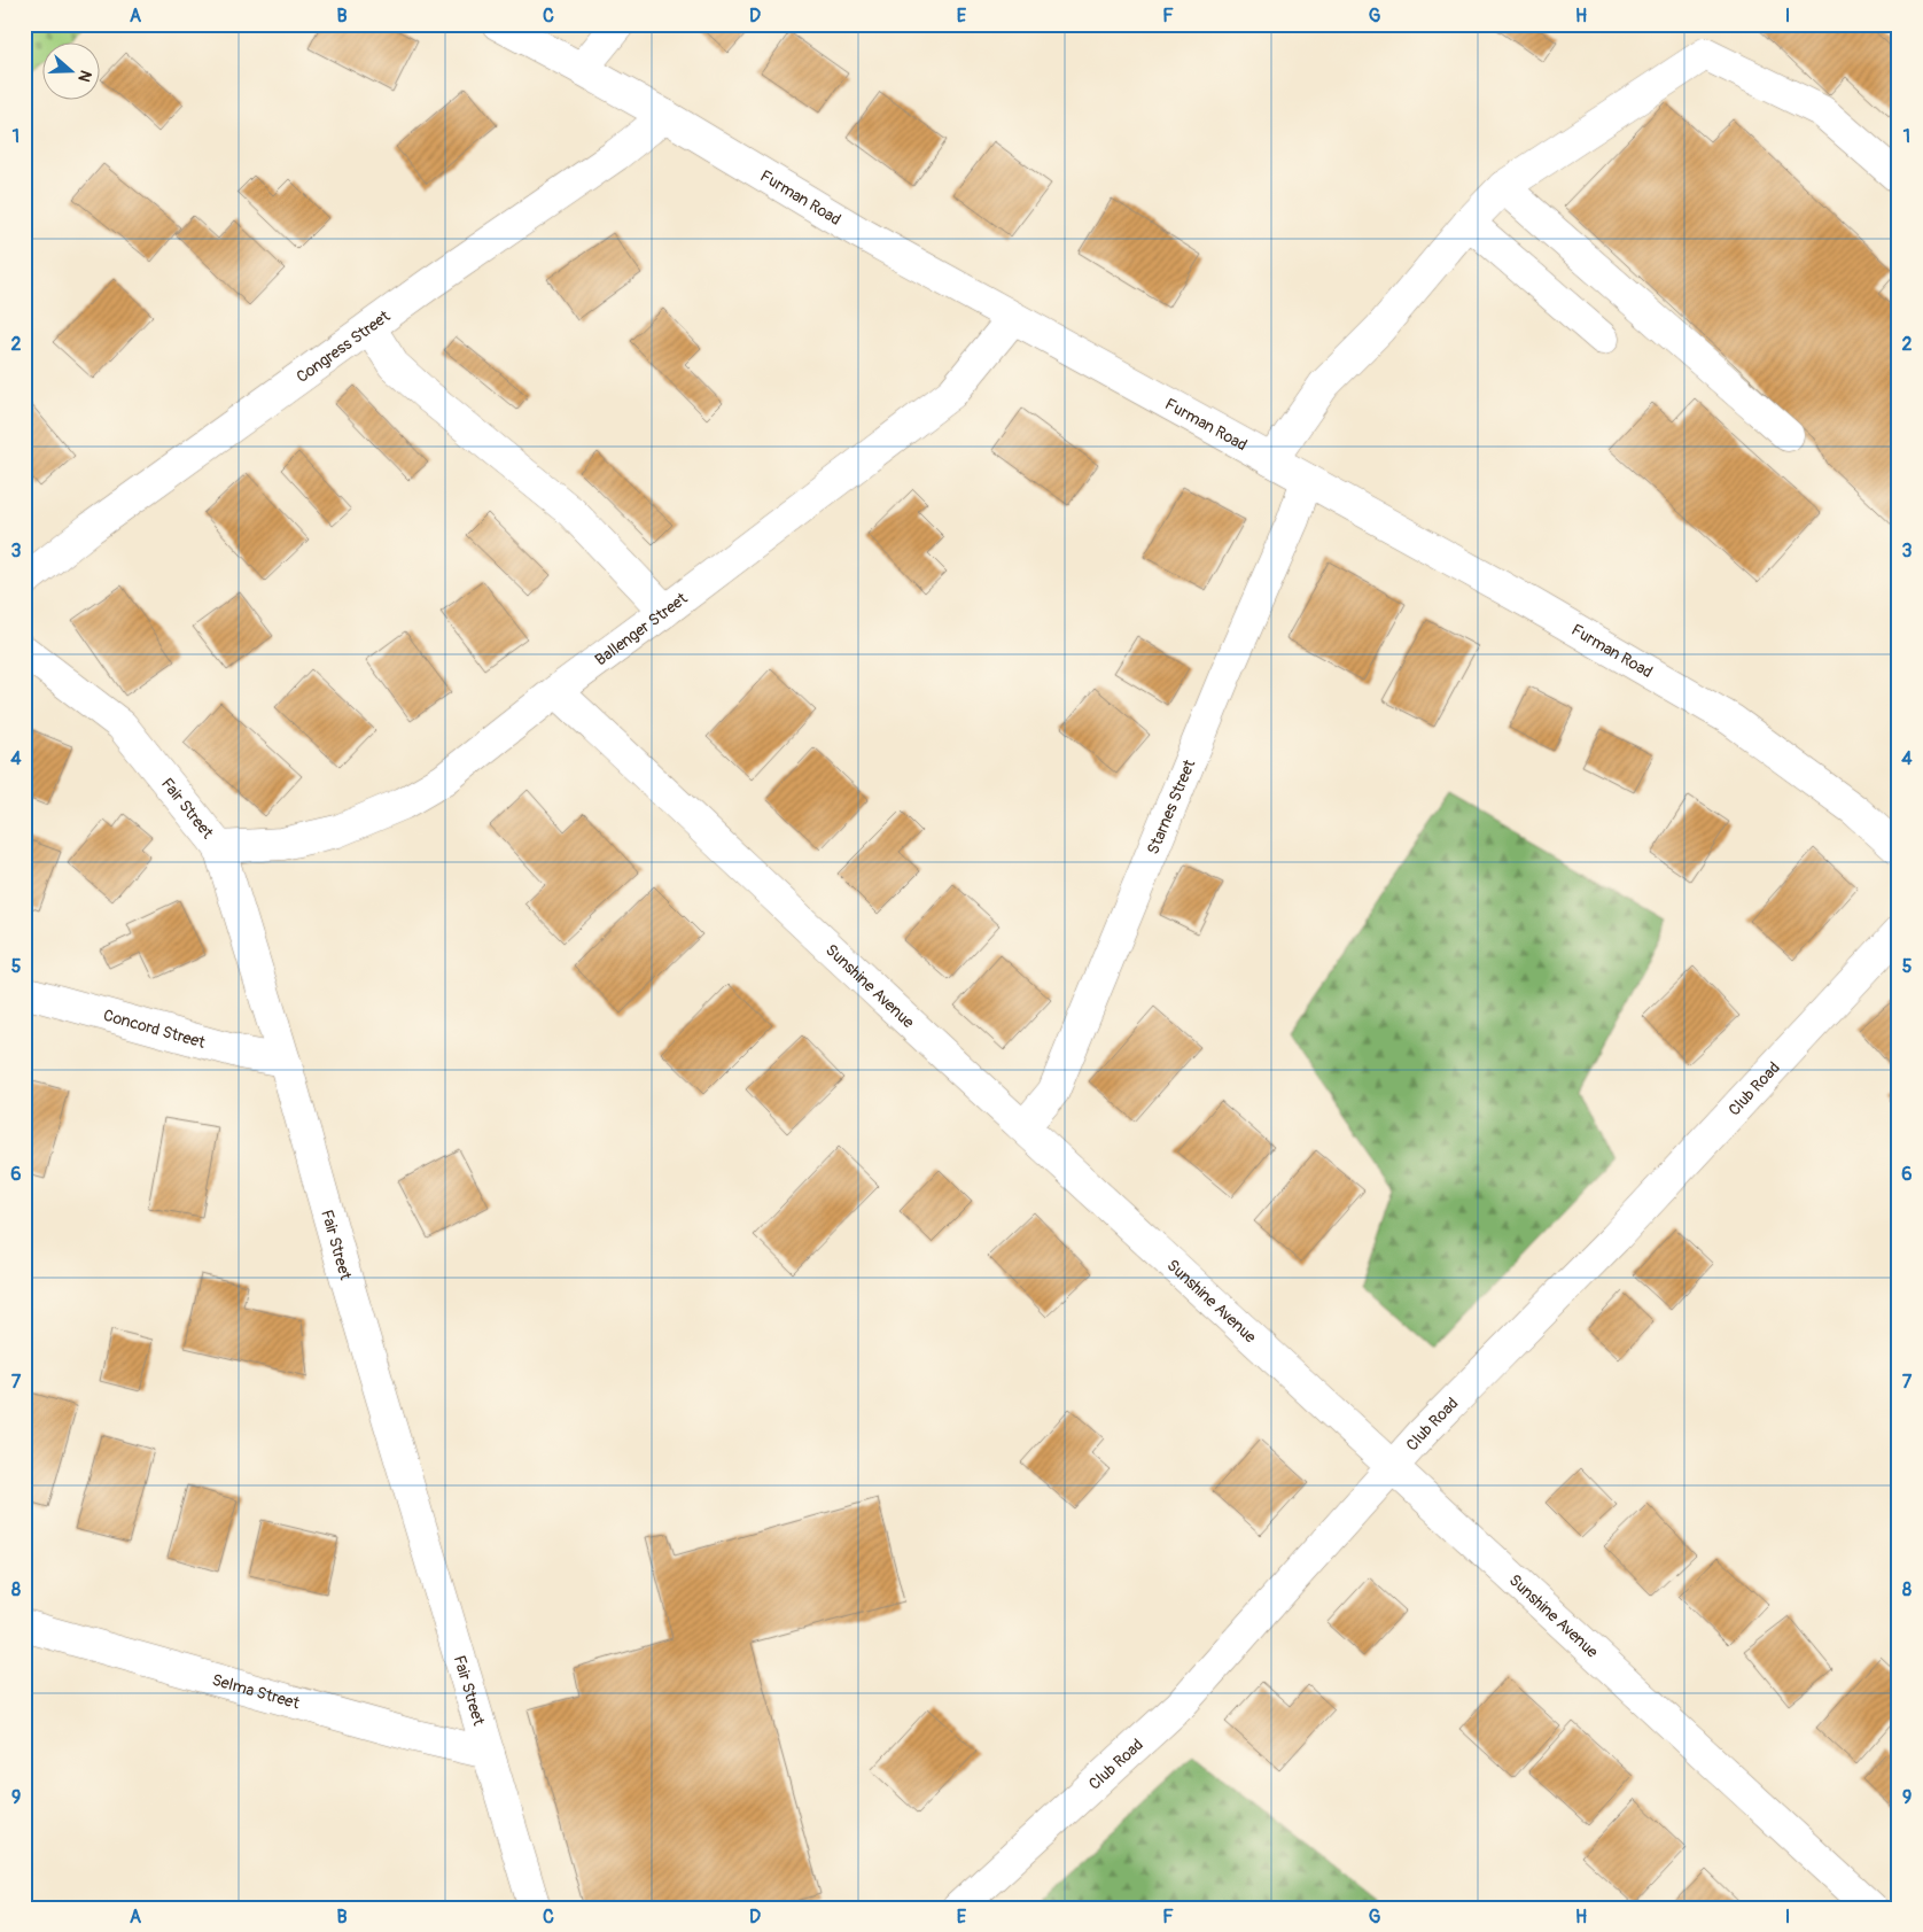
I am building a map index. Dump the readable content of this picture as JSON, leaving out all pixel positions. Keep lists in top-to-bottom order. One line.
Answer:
{"streets":{"street":["Furman Road","Congress Street","Ballenger Street","Fair Street","Starnes Street","Sunshine Avenue","Concord Street","Club Road","Selma Street"]},"crossings":[["Furman Road","Congress Street"],["Furman Road","Ballenger Street"],["Furman Road","Starnes Street"],["Ballenger Street","Fair Street"],["Ballenger Street","Sunshine Avenue"],["Fair Street","Concord Street"],["Fair Street","Selma Street"],["Starnes Street","Sunshine Avenue"],["Sunshine Avenue","Club Road"]],"north":"right","grid":{"columns":["A","B","C","D","E","F","G","H","I"],"rows":["1","2","3","4","5","6","7","8","9"]}}
